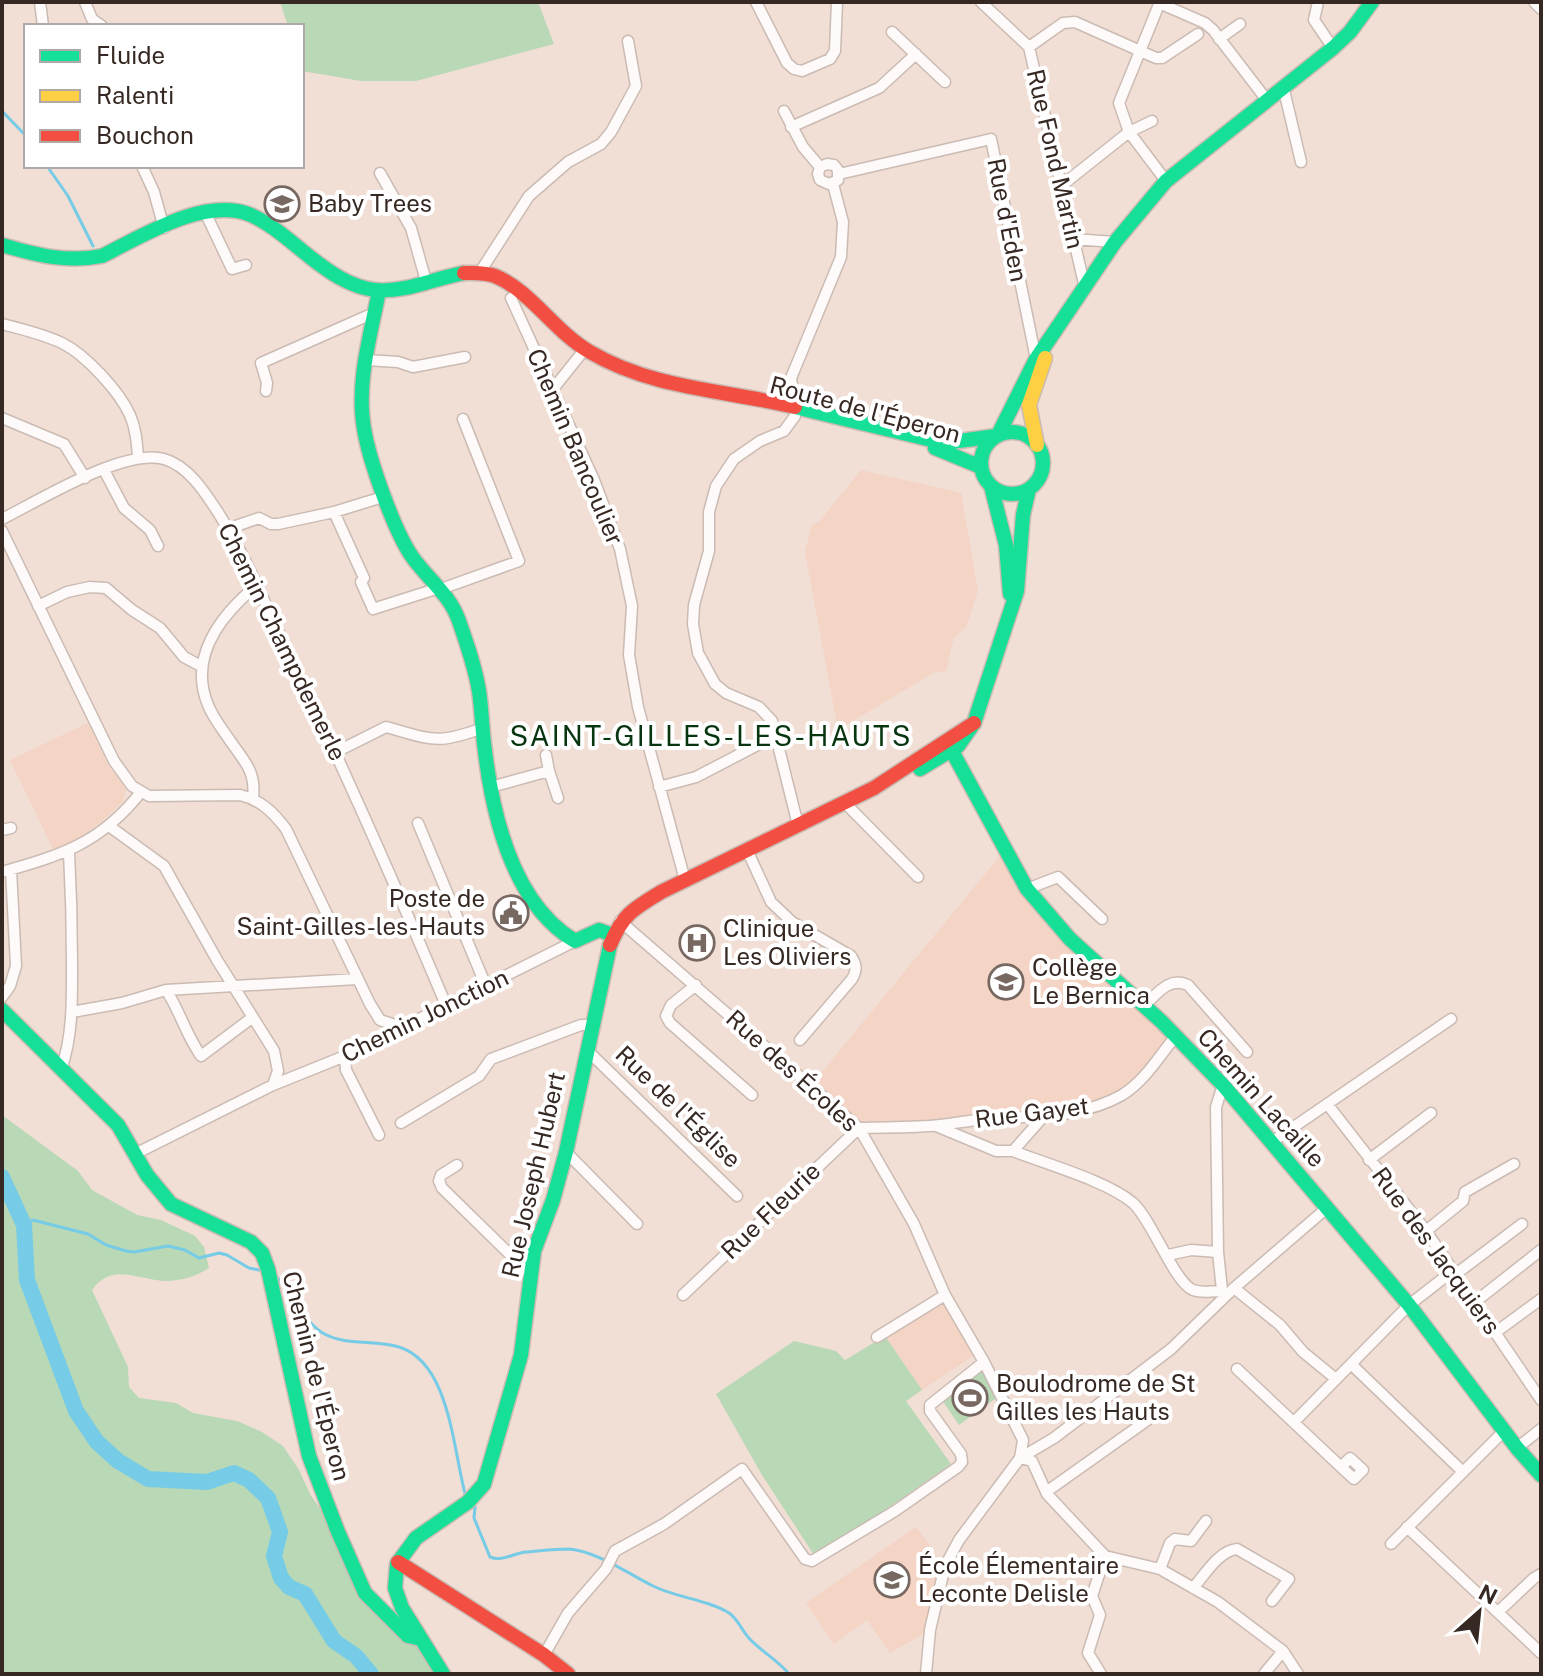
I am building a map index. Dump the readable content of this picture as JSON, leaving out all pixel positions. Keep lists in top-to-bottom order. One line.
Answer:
{"streets":{"main road":["Route de l'Éperon","Chemin Lacaille","Rue Joseph Hubert","Chemin de l'Éperon"],"street":["Rue Fond Martin","Rue d'Eden","Chemin Bancoulier","Chemin Champdemerle","Chemin Jonction","Rue des Écoles","Rue de l'Église","Rue Gayet","Rue Fleurie","Rue des Jacquiers"]},"crossings":[["Chemin Champdemerle","Chemin Jonction"],["Chemin Jonction","Chemin de l'Éperon"],["Rue des Écoles","Rue Gayet"],["Rue des Écoles","Rue Joseph Hubert"],["Rue des Écoles","Rue Fleurie"],["Chemin Lacaille","Rue Gayet"],["Rue de l'Église","Rue Joseph Hubert"],["Rue Gayet","Rue Fleurie"]],"districts":["SAINT-GILLES-LES-HAUTS"],"places":{"school or university":["Baby Trees","Collège Le Bernica","École Élementaire Leconte Delisle"],"public building":["Poste de Saint-Gilles-les-Hauts"],"hospital":["Clinique Les Oliviers"],"sports":["Boulodrome de St Gilles les Hauts"]},"legend":["Fluide","Ralenti","Bouchon"],"north":"top right"}
